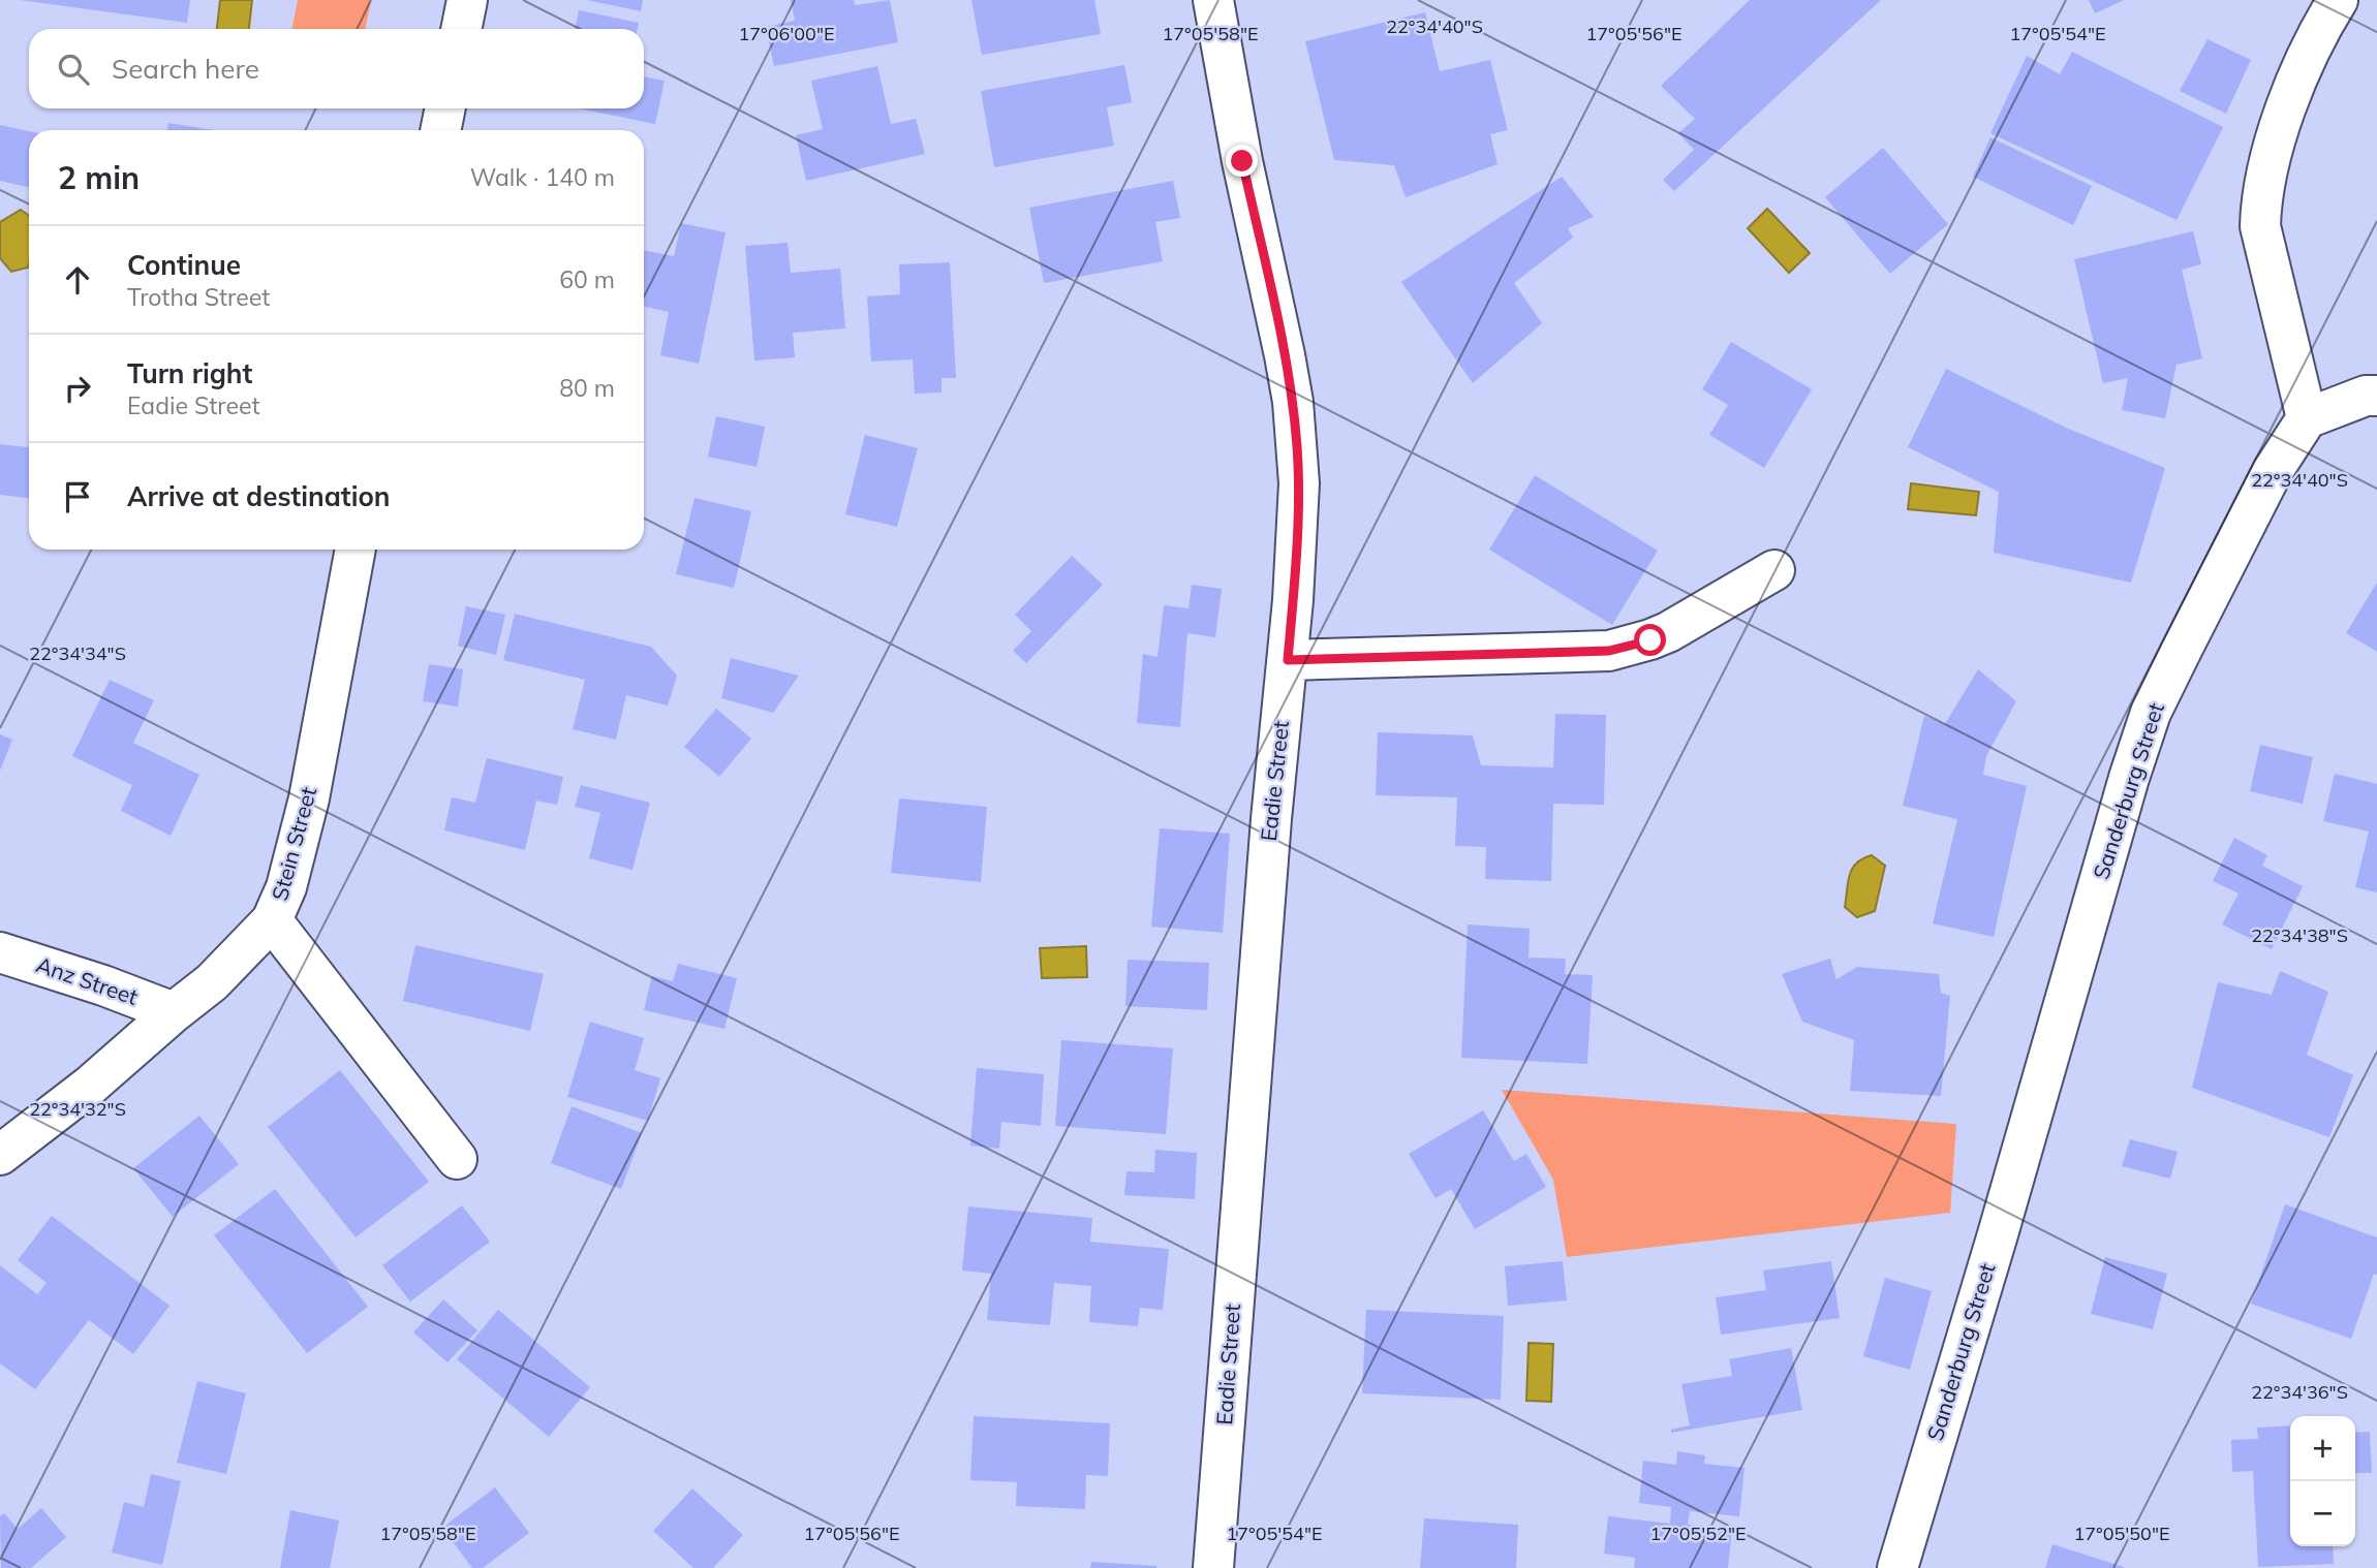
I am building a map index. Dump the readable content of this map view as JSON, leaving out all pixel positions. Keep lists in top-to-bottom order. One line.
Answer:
{"streets":{"street":["Eadie Street","Sanderburg Street","Stein Street","Anz Street"]},"crossings":[["Stein Street","Anz Street"]],"page":{"search":"Search here","heading":["2 min","Walk · 140 m"],"list":[["Continue","Trotha Street","60 m"],["Turn right","Eadie Street","80 m"],"Arrive at destination"],"map_buttons":["+","−"]},"coordinates":["22°34'40\"S","17°06'00\"E","17°05'58\"E","17°05'56\"E","17°05'54\"E","22°34'34\"S","22°34'38\"S","22°34'32\"S","22°34'36\"S","17°05'52\"E","17°05'50\"E"]}
